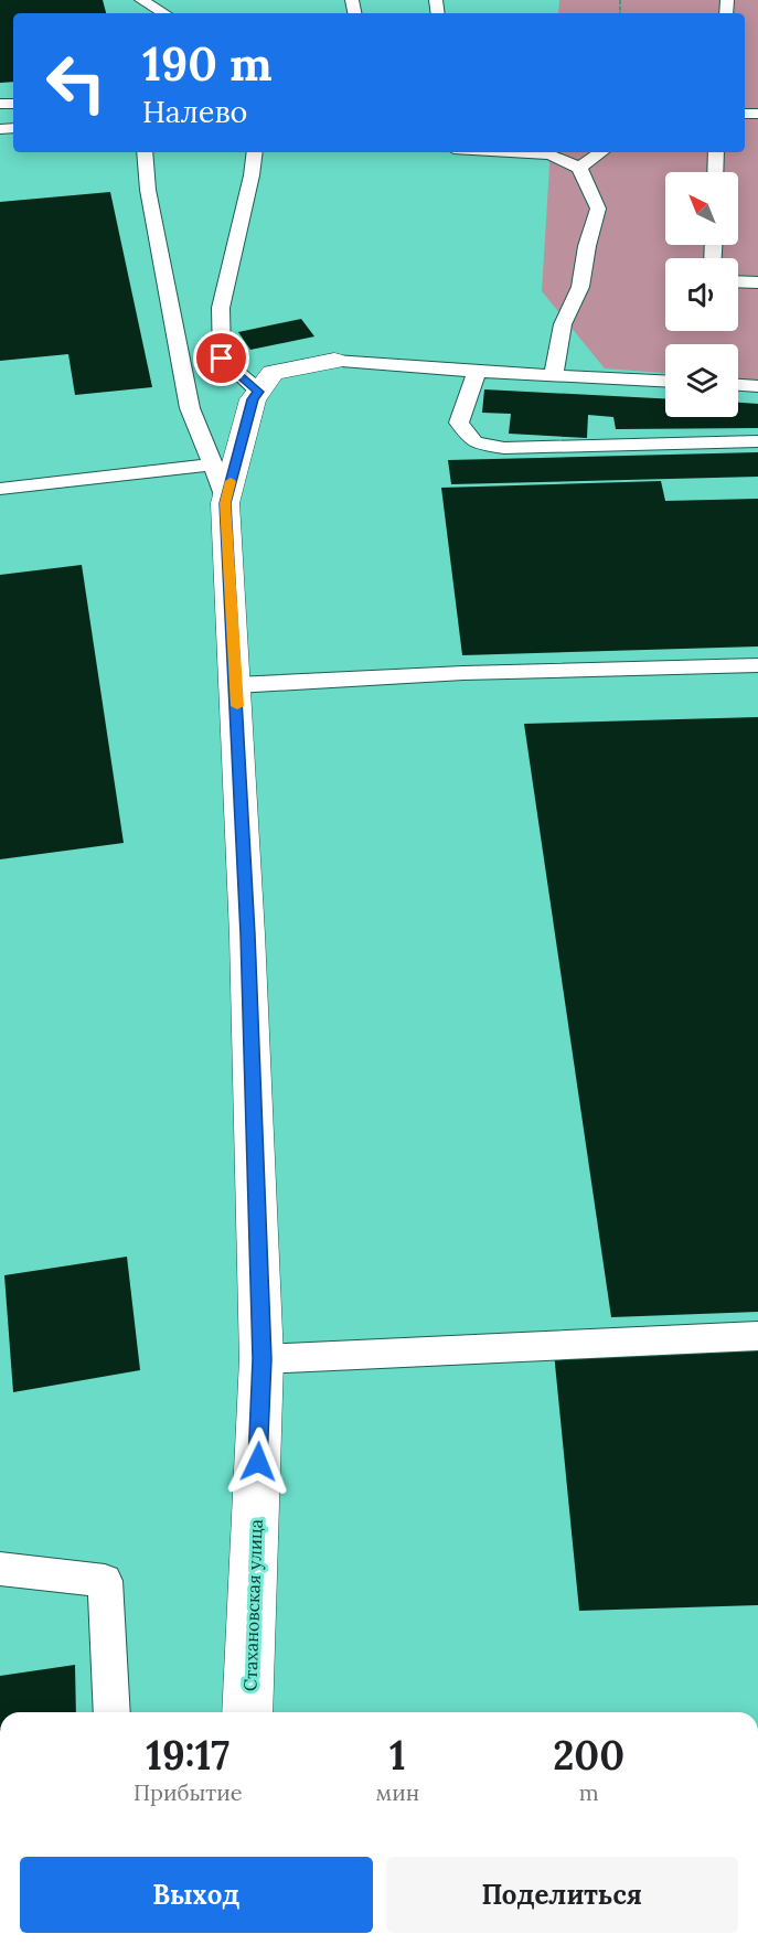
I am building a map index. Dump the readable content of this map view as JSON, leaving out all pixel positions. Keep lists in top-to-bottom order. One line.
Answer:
{"streets":{"street":["Стахановская улица"]},"north":"top left","page":{"turn":["190 m","Налево"],"eta":["19:17","Прибытие","1","мин","200","m"],"buttons":["Выход","Поделиться"]}}
